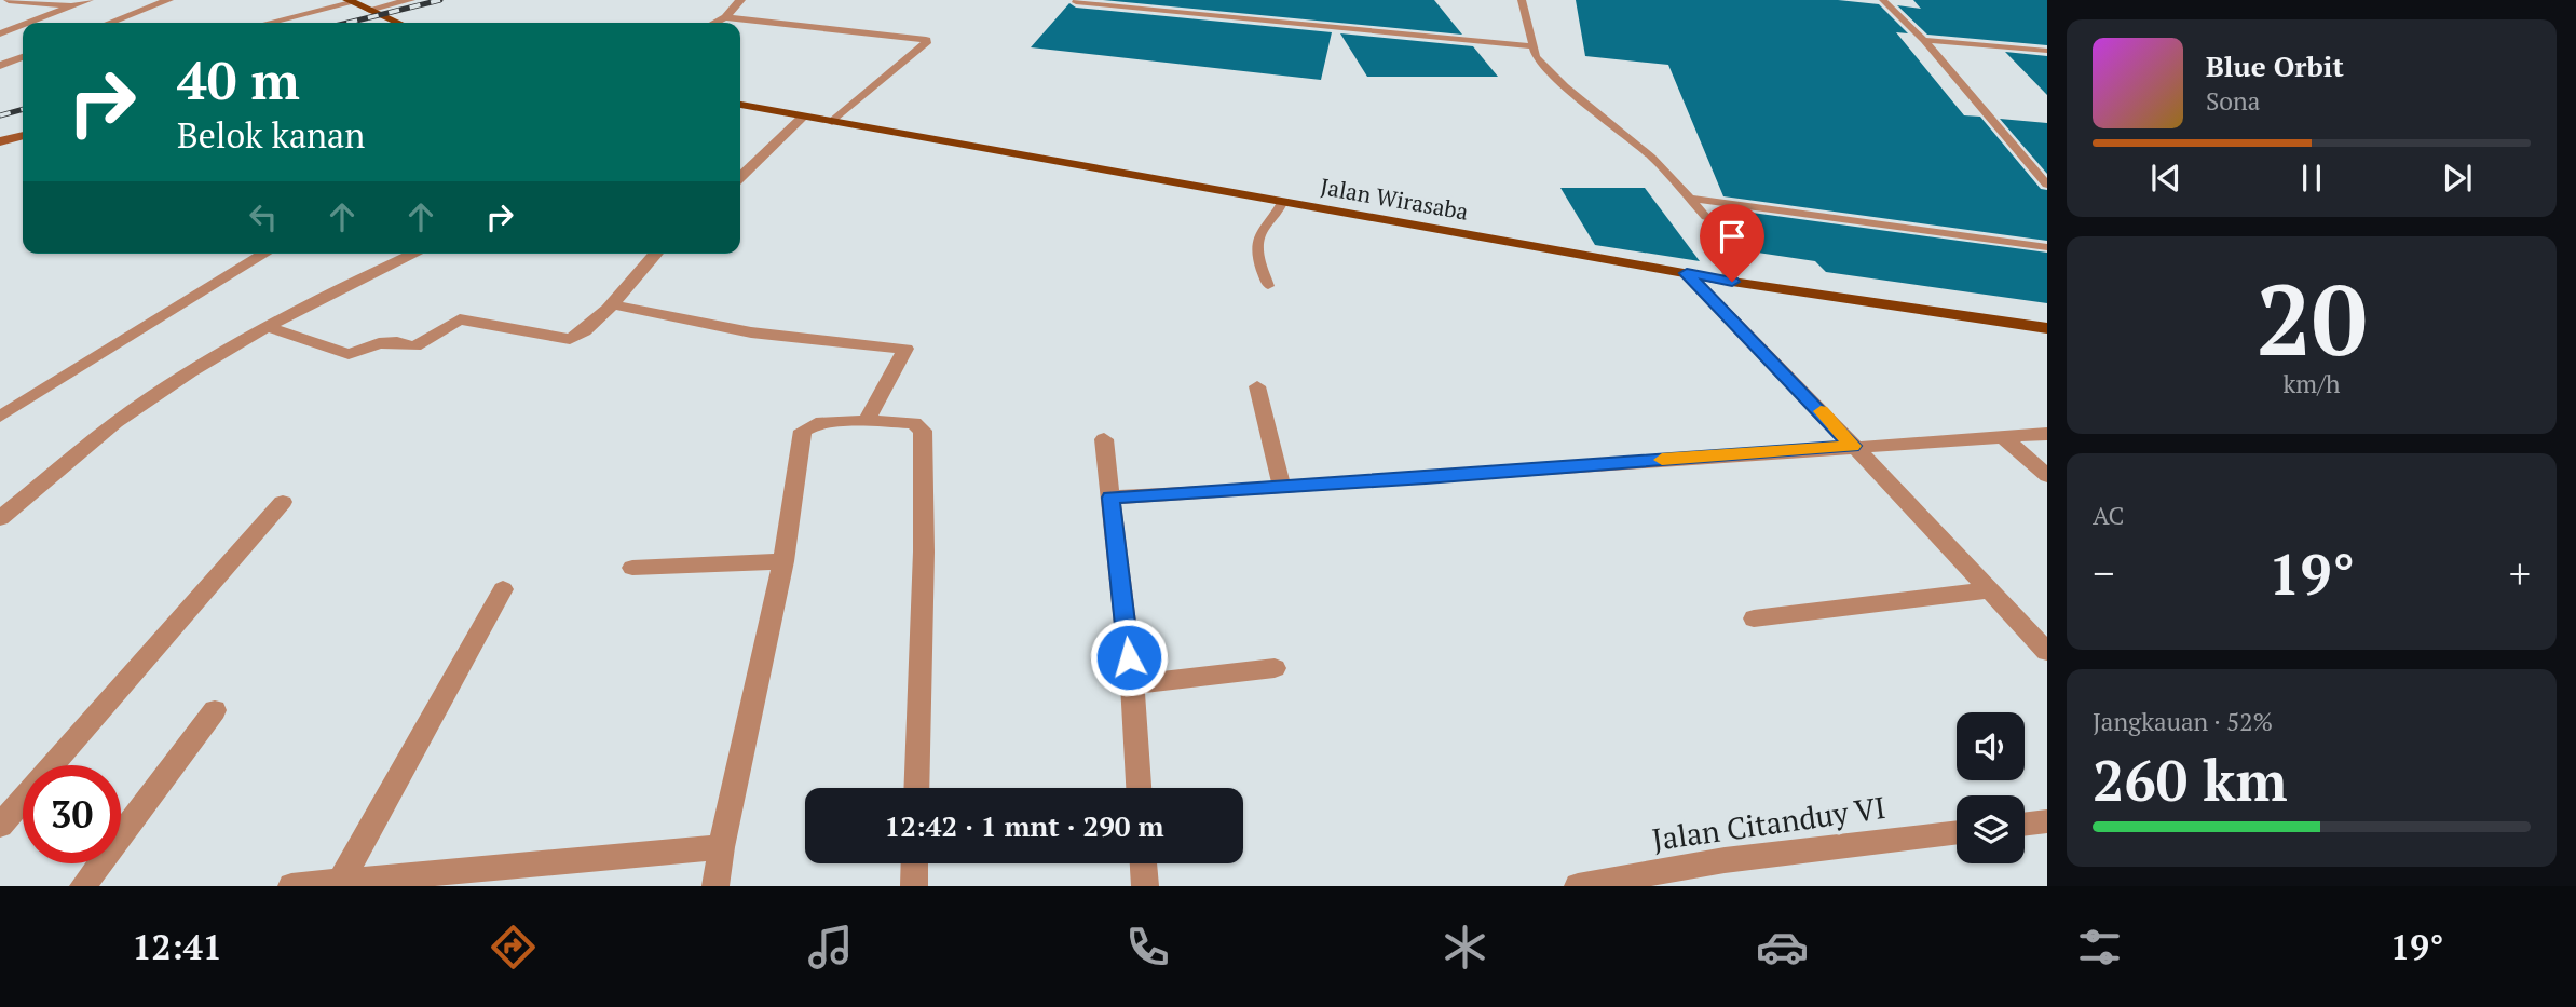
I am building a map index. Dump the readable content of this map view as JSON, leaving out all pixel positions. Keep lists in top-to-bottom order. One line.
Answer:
{"streets":{"main road":["Jalan Wirasaba"],"street":["Jalan Citanduy VI"]},"page":{"turn":["40 m","Belok kanan"],"song":["Blue Orbit","Sona"],"tile":[["20","km/h"],"AC",["Jangkauan · 52%","260 km"]],"heat":["−","19°","+"],"limit":"30","trip":"12:42 · 1 mnt · 290 m","tabs":["12:41","19°"]}}
